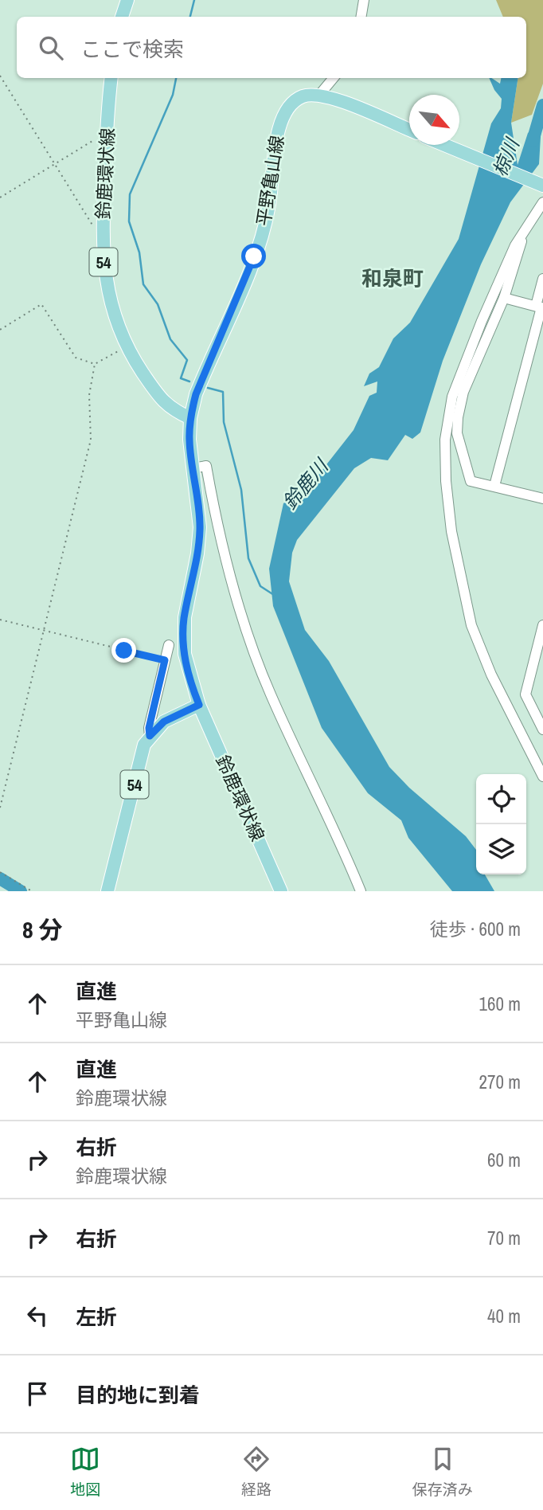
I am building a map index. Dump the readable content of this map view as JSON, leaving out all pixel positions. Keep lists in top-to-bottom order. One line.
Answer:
{"streets":{"main road":["鈴鹿環状線","平野亀山線","54"]},"crossings":[["鈴鹿環状線","平野亀山線"],["鈴鹿環状線","54"]],"districts":["和泉町"],"water":["椋川","鈴鹿川"],"north":"bottom right","page":{"search":"ここで検索","heading":["8 分","徒歩 · 600 m"],"list":[["直進","平野亀山線","160 m"],["直進","鈴鹿環状線","270 m"],["右折","鈴鹿環状線","60 m"],["右折","70 m"],["左折","40 m"],"目的地に到着"],"nav":["地図","経路","保存済み"]}}
